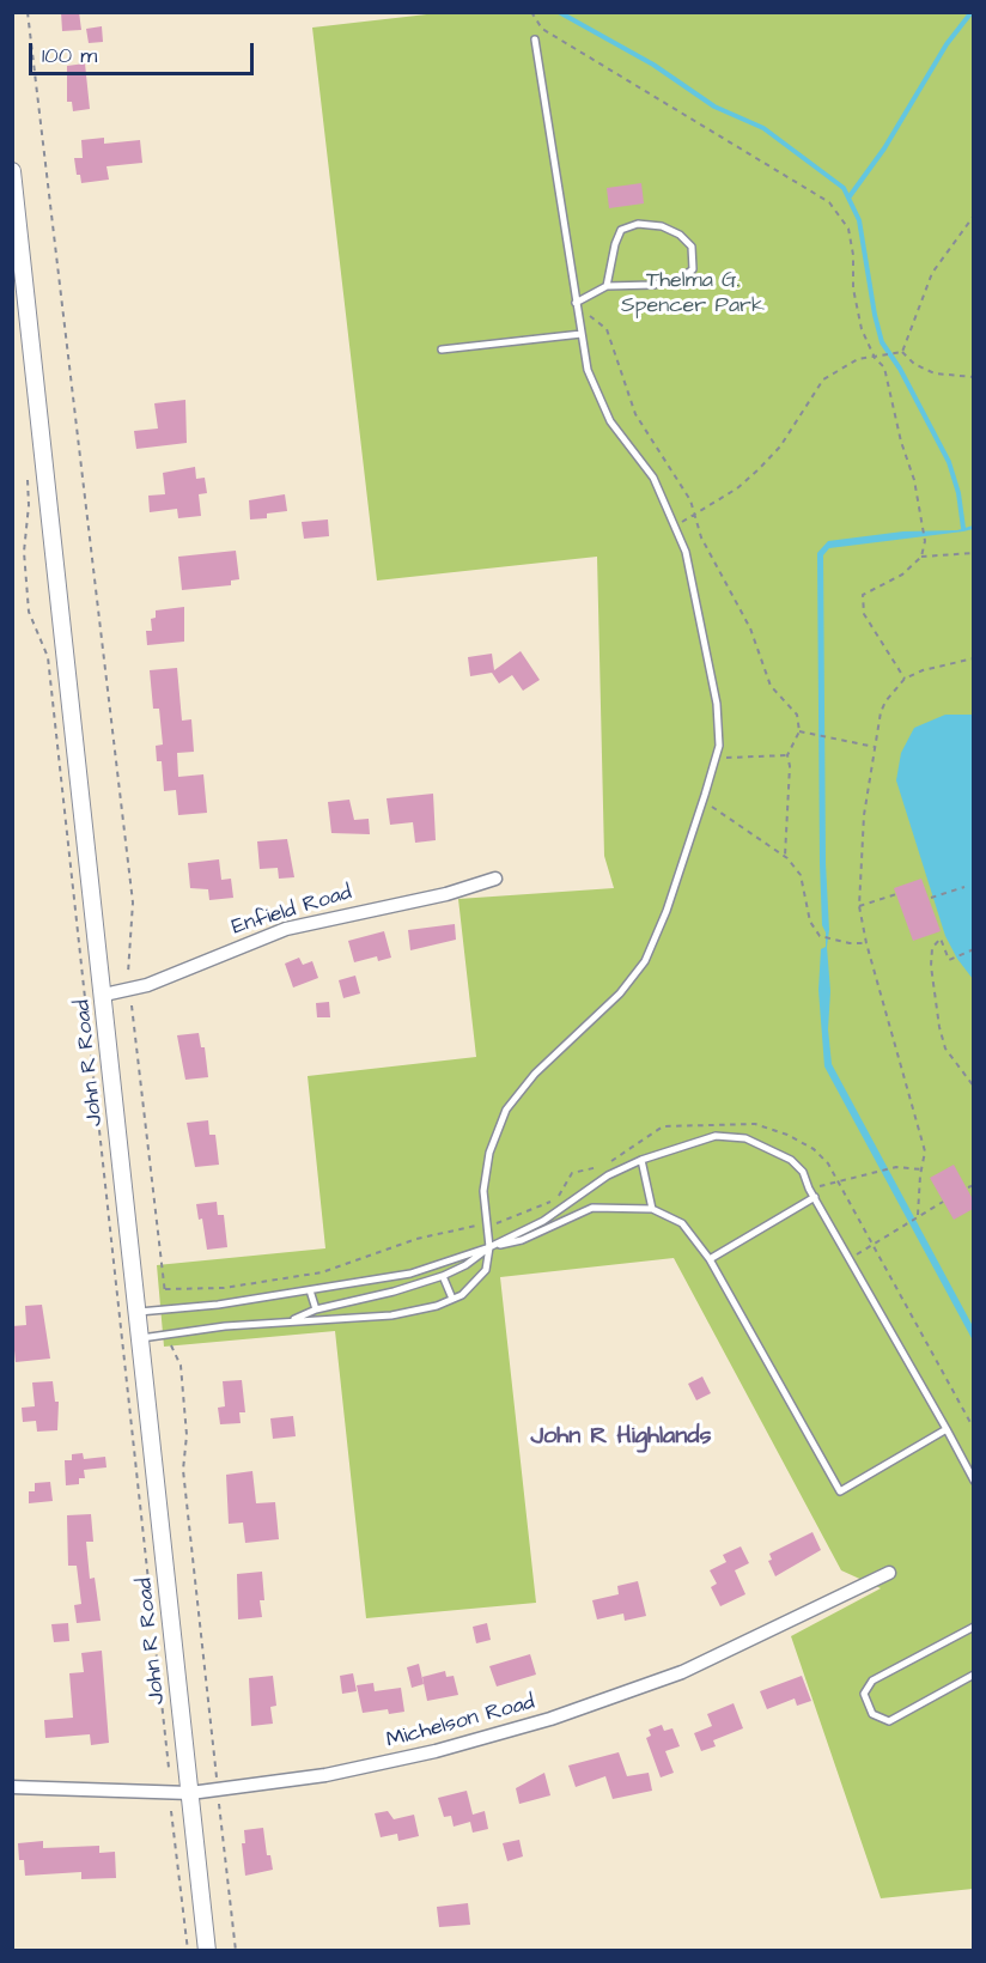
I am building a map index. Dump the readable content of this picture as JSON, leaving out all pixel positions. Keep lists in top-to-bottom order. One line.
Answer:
{"streets":{"main road":["John R Road"],"street":["Enfield Road","Michelson Road"]},"crossings":[["Enfield Road","John R Road"],["John R Road","Michelson Road"]],"districts":["John R Highlands"],"parks":["Thelma G. Spencer Park"],"scale_bar":"100 m"}
